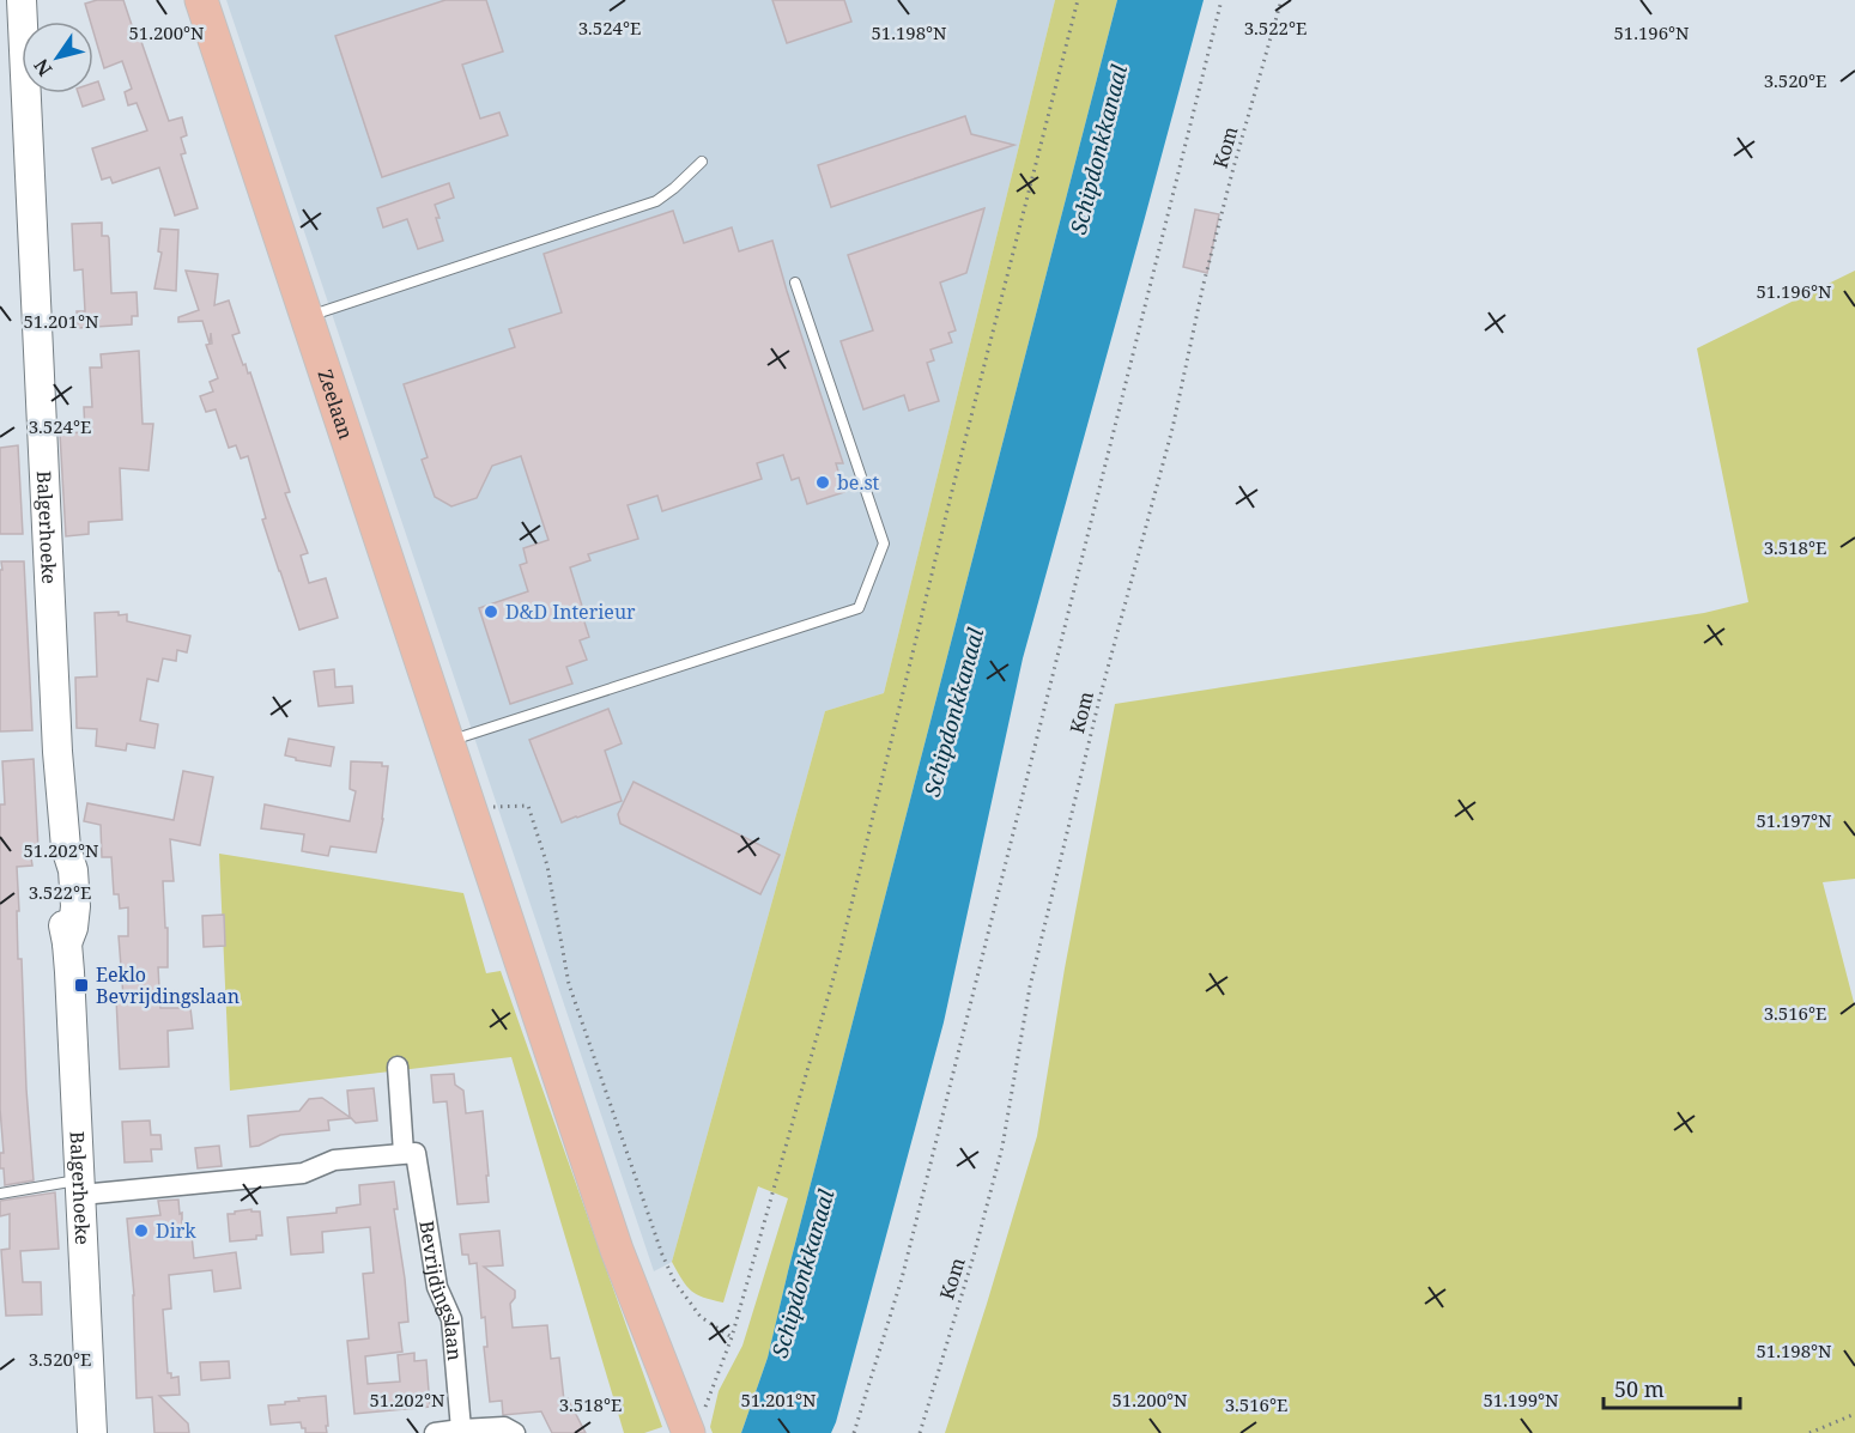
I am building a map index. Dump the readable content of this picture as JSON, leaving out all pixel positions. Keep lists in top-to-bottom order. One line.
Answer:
{"streets":{"main road":["Zeelaan","Balgerhoeke"],"street":["Bevrijdingslaan"],"path":["Kom"]},"water":["Schipdonkkanaal"],"places":{"other":["be.st","D&D Interieur","Dirk"],"transit":["Eeklo Bevrijdingslaan"]},"scale_bar":"50 m","north":"bottom left","coordinates":["3.524°E","3.522°E","51.200°N","51.198°N","51.196°N","3.520°E","51.201°N","3.518°E","51.197°N","51.202°N","3.516°E","51.199°N"]}
